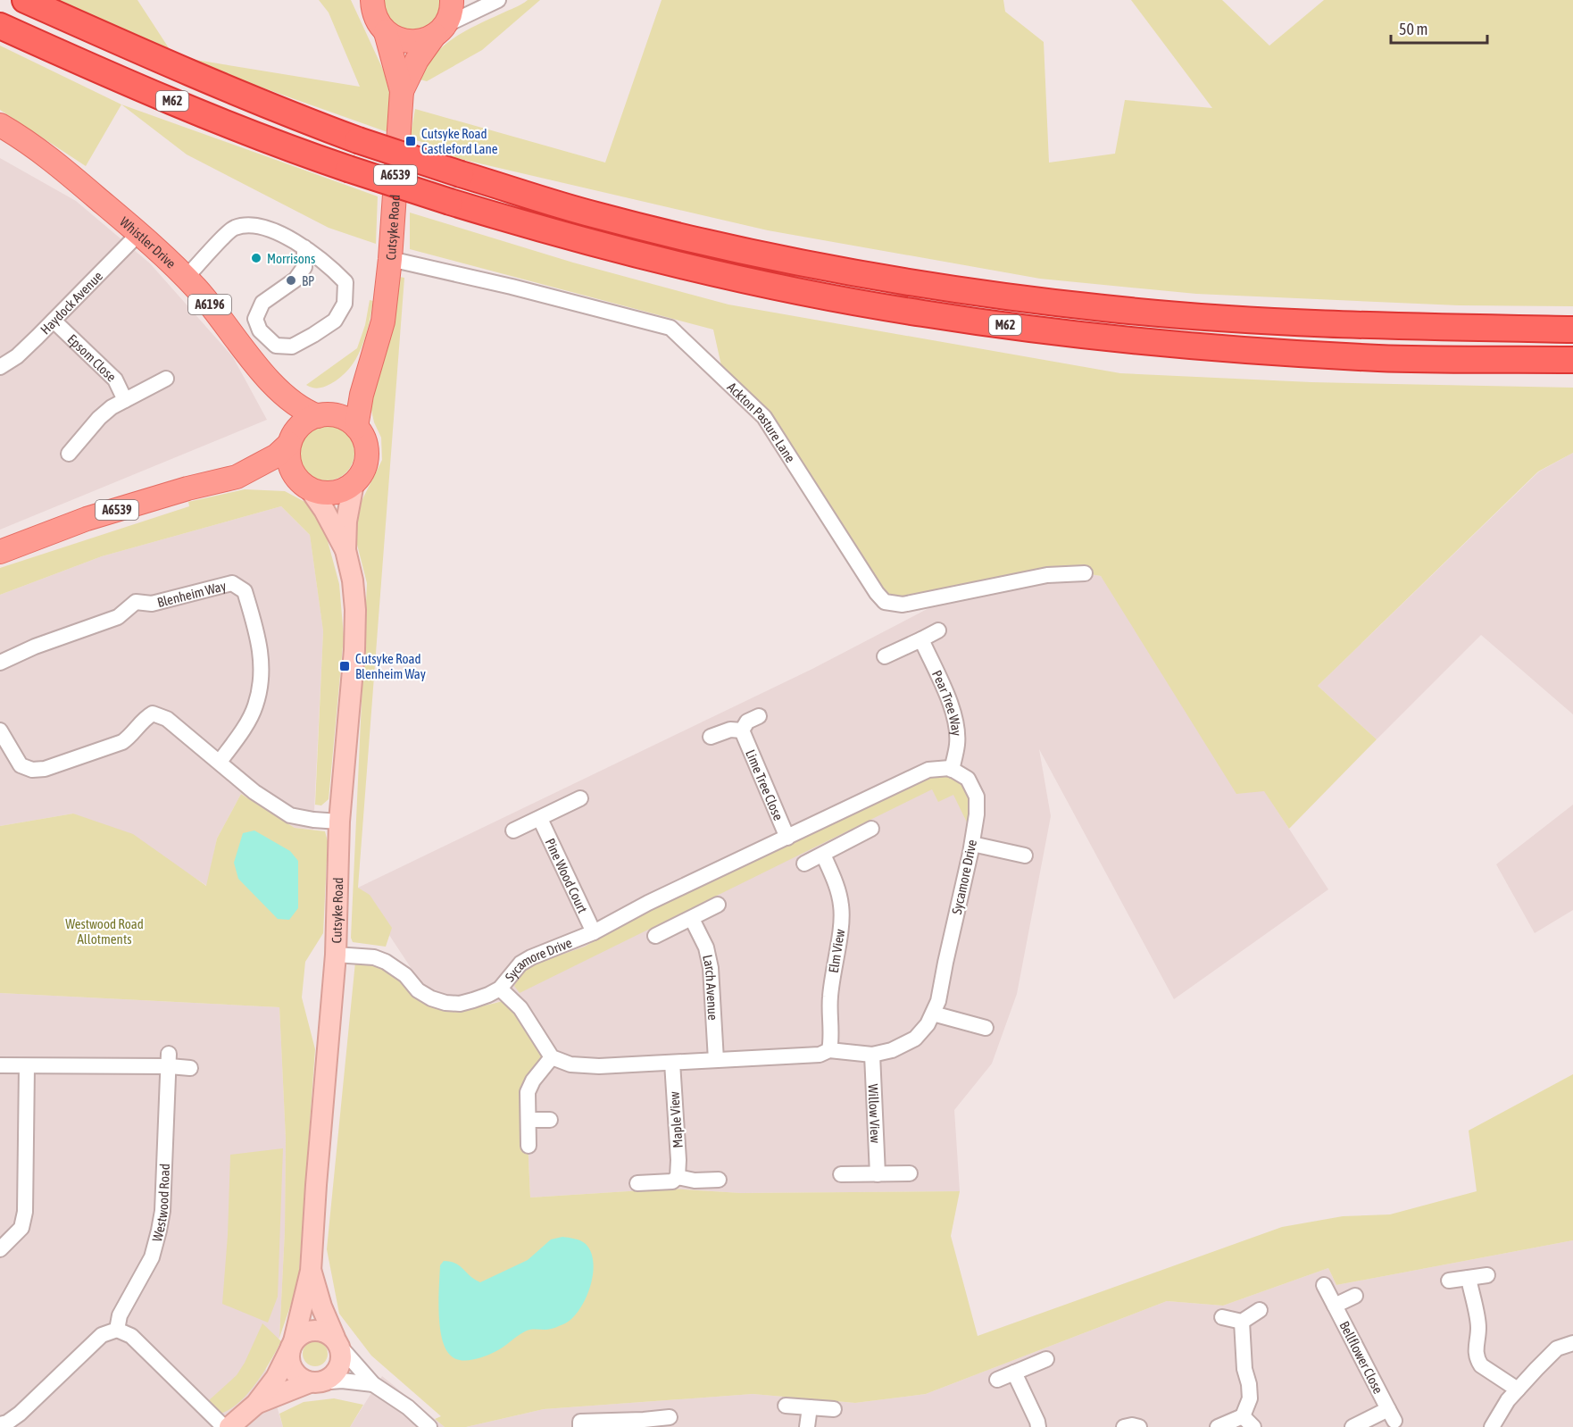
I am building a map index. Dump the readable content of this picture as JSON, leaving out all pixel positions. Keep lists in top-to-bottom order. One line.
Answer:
{"streets":{"highway":["M62"],"main road":["A6539","Cutsyke Road","Whistler Drive","A6196"],"street":["Haydock Avenue","Epsom Close","Ackton Pasture Lane","Blenheim Way","Pear Tree Way","Lime Tree Close","Pine Wood Court","Sycamore Drive","Elm View","Larch Avenue","Willow View","Maple View","Westwood Road","Bellflower Close"]},"crossings":[["A6539","Cutsyke Road"],["A6539","Whistler Drive"],["Cutsyke Road","Whistler Drive"],["Cutsyke Road","Ackton Pasture Lane"],["Cutsyke Road","Sycamore Drive"],["Whistler Drive","Haydock Avenue"],["Haydock Avenue","Epsom Close"],["Pear Tree Way","Sycamore Drive"],["Lime Tree Close","Sycamore Drive"],["Pine Wood Court","Sycamore Drive"],["Sycamore Drive","Elm View"],["Sycamore Drive","Larch Avenue"],["Sycamore Drive","Willow View"],["Sycamore Drive","Maple View"]],"parks":["Westwood Road Allotments"],"places":{"transit":["Cutsyke Road Castleford Lane","Cutsyke Road Blenheim Way"],"other":["Morrisons","BP"]},"scale_bar":"50 m"}
